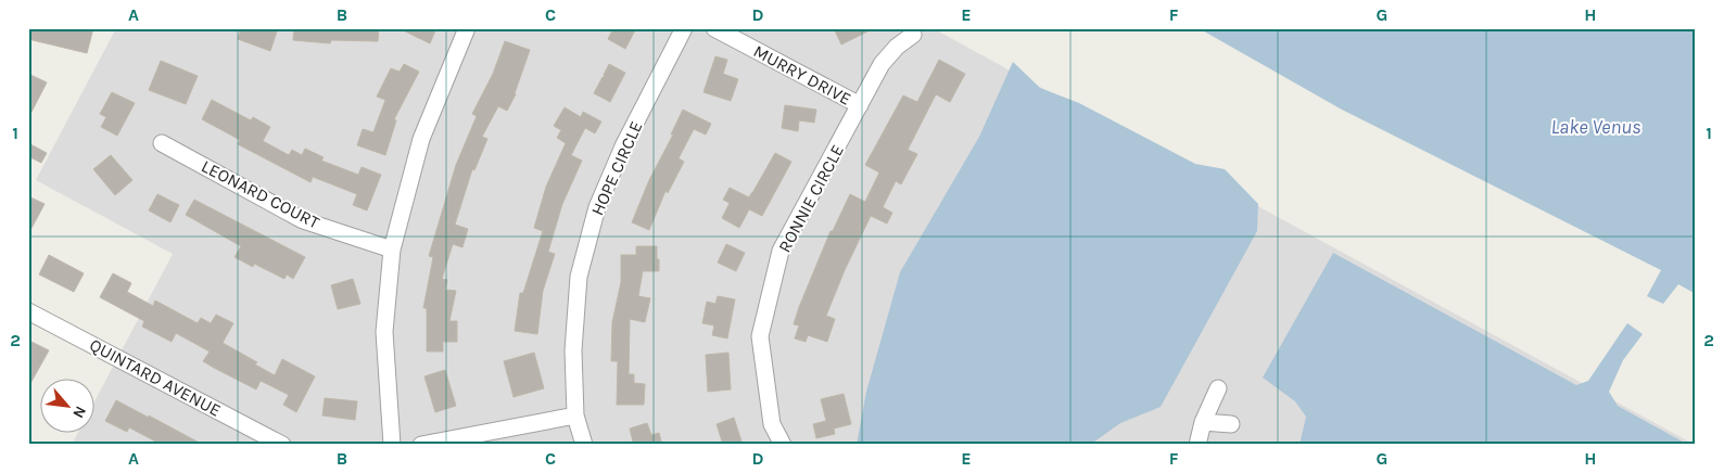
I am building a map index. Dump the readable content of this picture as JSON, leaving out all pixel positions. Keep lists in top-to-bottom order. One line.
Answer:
{"streets":{"street":["MURRY DRIVE","HOPE CIRCLE","LEONARD COURT","RONNIE CIRCLE","QUINTARD AVENUE"]},"crossings":[["MURRY DRIVE","RONNIE CIRCLE"]],"water":["Lake Venus"],"north":"bottom right","grid":{"columns":["A","B","C","D","E","F","G","H"],"rows":["1","2"]}}
